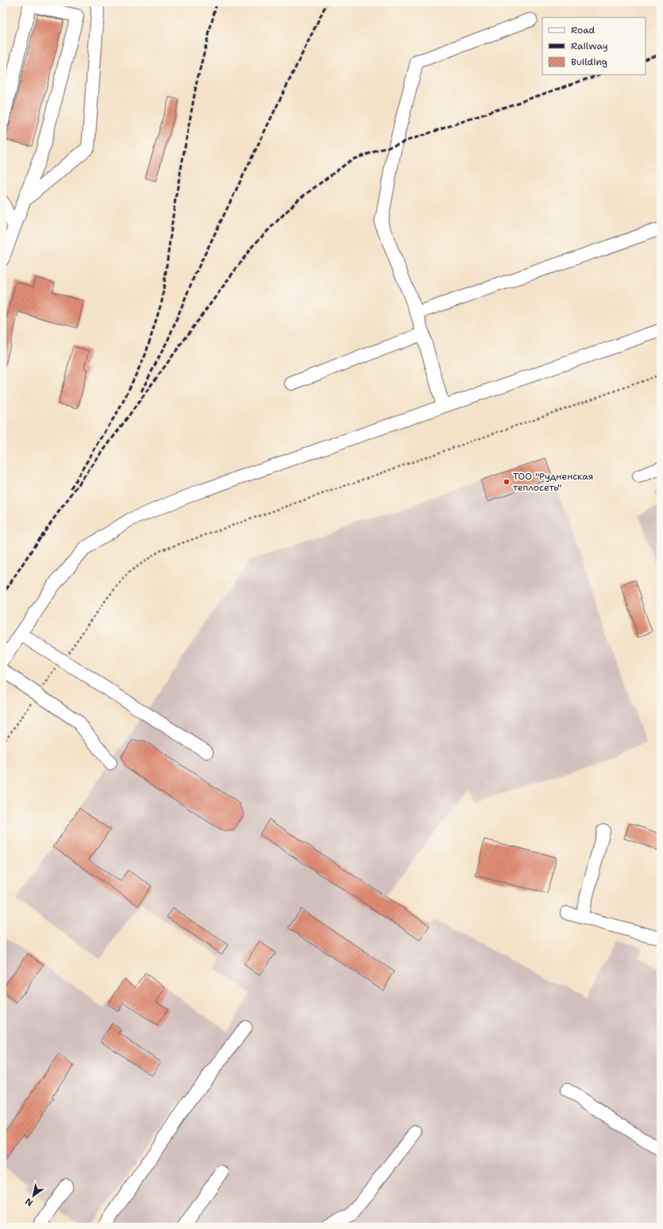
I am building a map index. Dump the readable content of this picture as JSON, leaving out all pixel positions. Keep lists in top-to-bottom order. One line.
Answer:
{"places":["ТОО \"Рудненская теплосеть\""],"legend":["Road","Railway","Building"],"north":"bottom left"}
